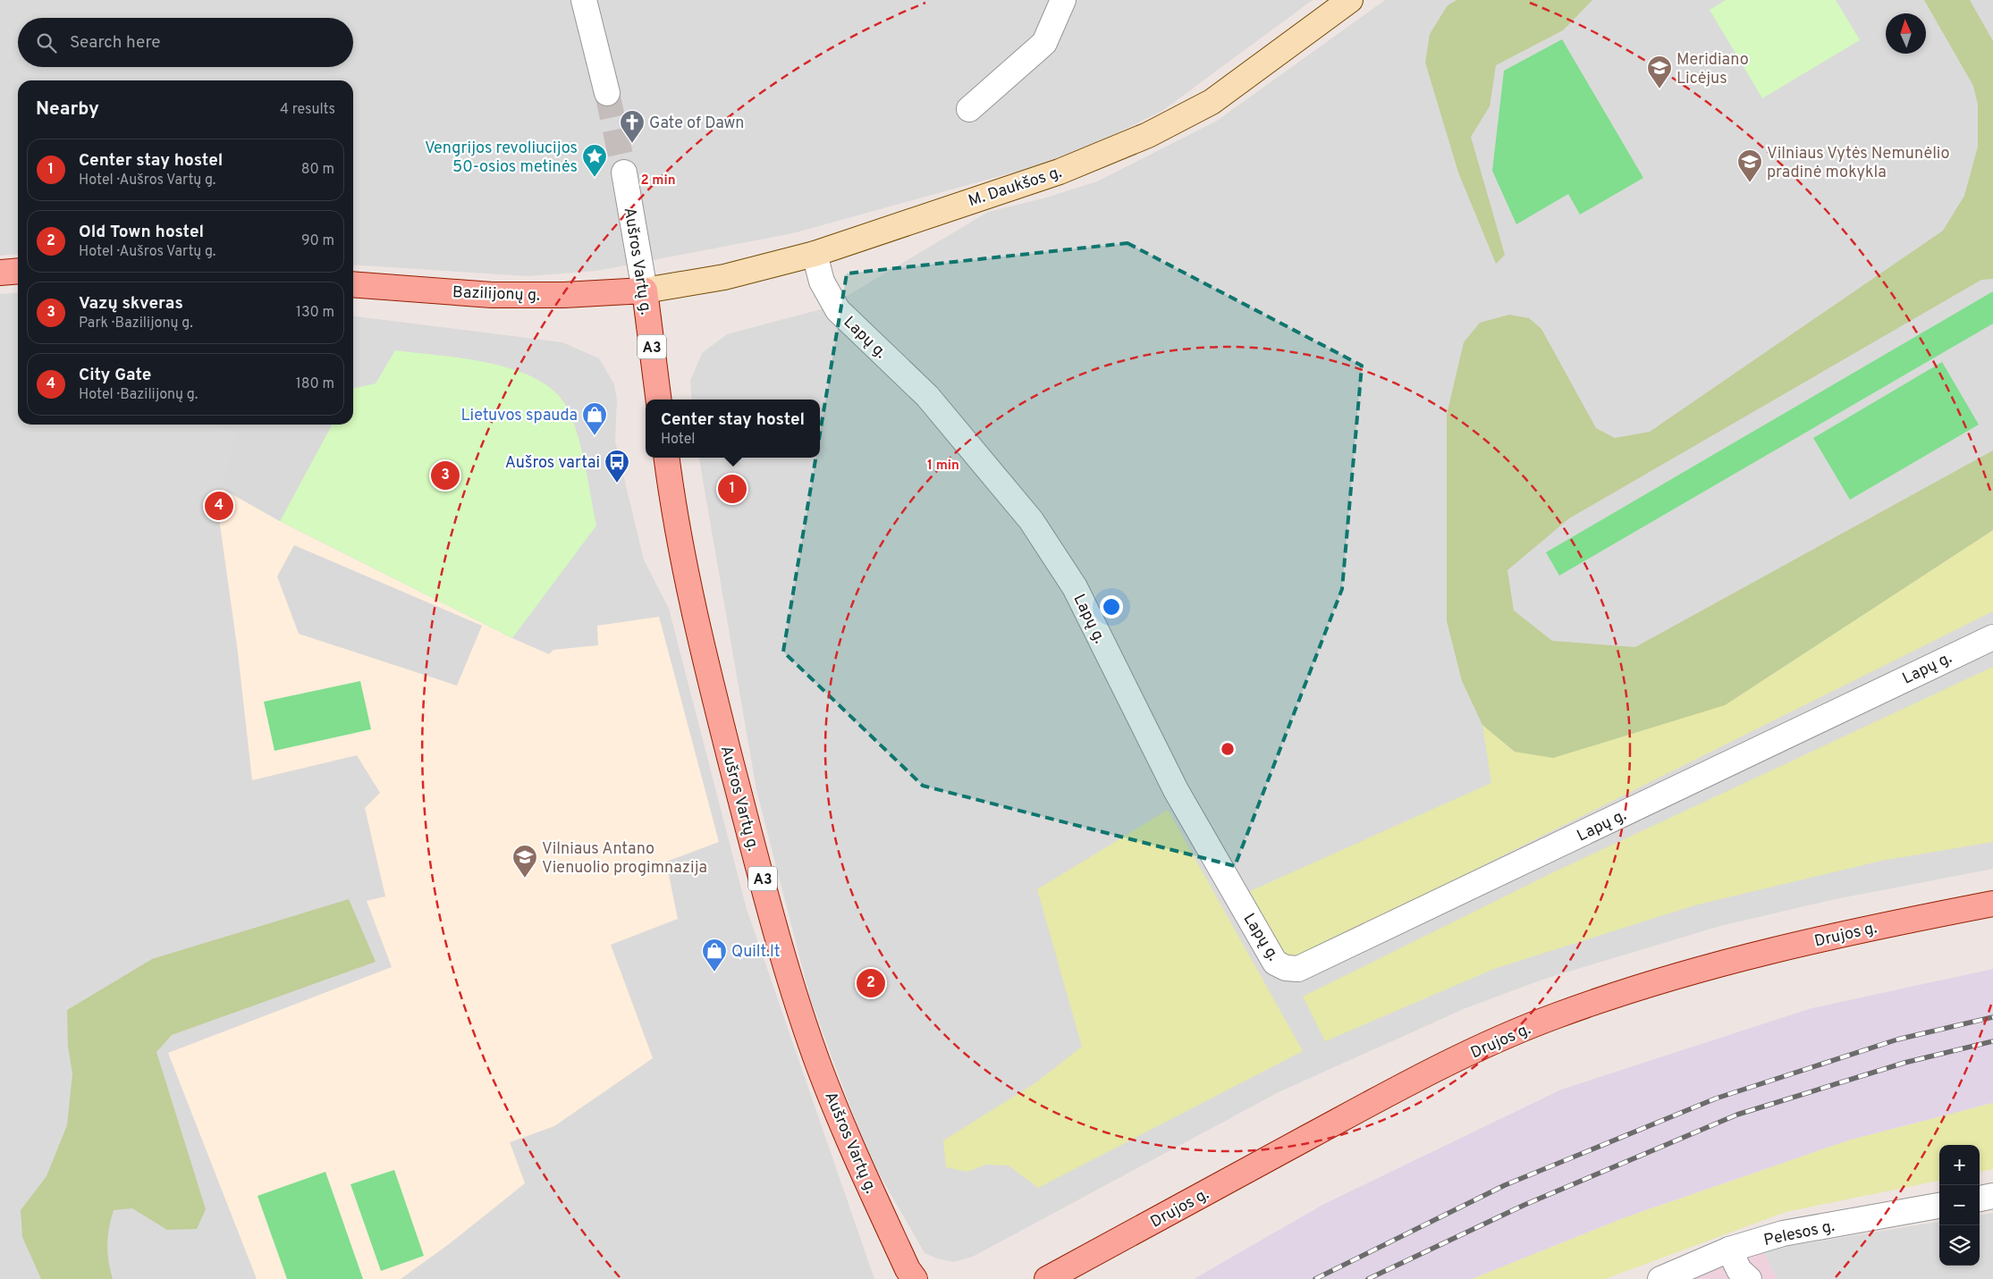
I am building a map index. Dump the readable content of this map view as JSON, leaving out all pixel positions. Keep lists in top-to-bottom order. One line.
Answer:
{"streets":{"main road":["M. Daukšos g.","Aušros Vartų g.","Bazilijonų g.","A3","Drujos g."],"street":["Lapų g.","Pelesos g."]},"crossings":[["M. Daukšos g.","Aušros Vartų g."],["M. Daukšos g.","Bazilijonų g."],["M. Daukšos g.","Lapų g."],["Aušros Vartų g.","Bazilijonų g."]],"places":{"school or university":["Meridiano Licėjus","Vilniaus Vytės Nemunėlio pradinė mokykla","Vilniaus Antano Vienuolio progimnazija"],"church":["Gate of Dawn"],"place":["Vengrijos revoliucijos 50-osios metinės"],"shop":["Lietuvos spauda","Quilt.lt"],"bus stop":["Aušros vartai"]},"north":"top","page":{"search":"Search here","heading":["Nearby","4 results"],"list":[{"mark":"1","name":"Center stay hostel","note":"Hotel · Aušros Vartų g.","value":"80 m"},{"mark":"2","name":"Old Town hostel","note":"Hotel · Aušros Vartų g.","value":"90 m"},{"mark":"3","name":"Vazų skveras","note":"Park · Bazilijonų g.","value":"130 m"},{"mark":"4","name":"City Gate","note":"Hotel · Bazilijonų g.","value":"180 m"}],"popup":["Center stay hostel","Hotel"],"pins":["3","1","4","2"],"map_buttons":["+","−"]},"rings":["2 min","1 min"]}
